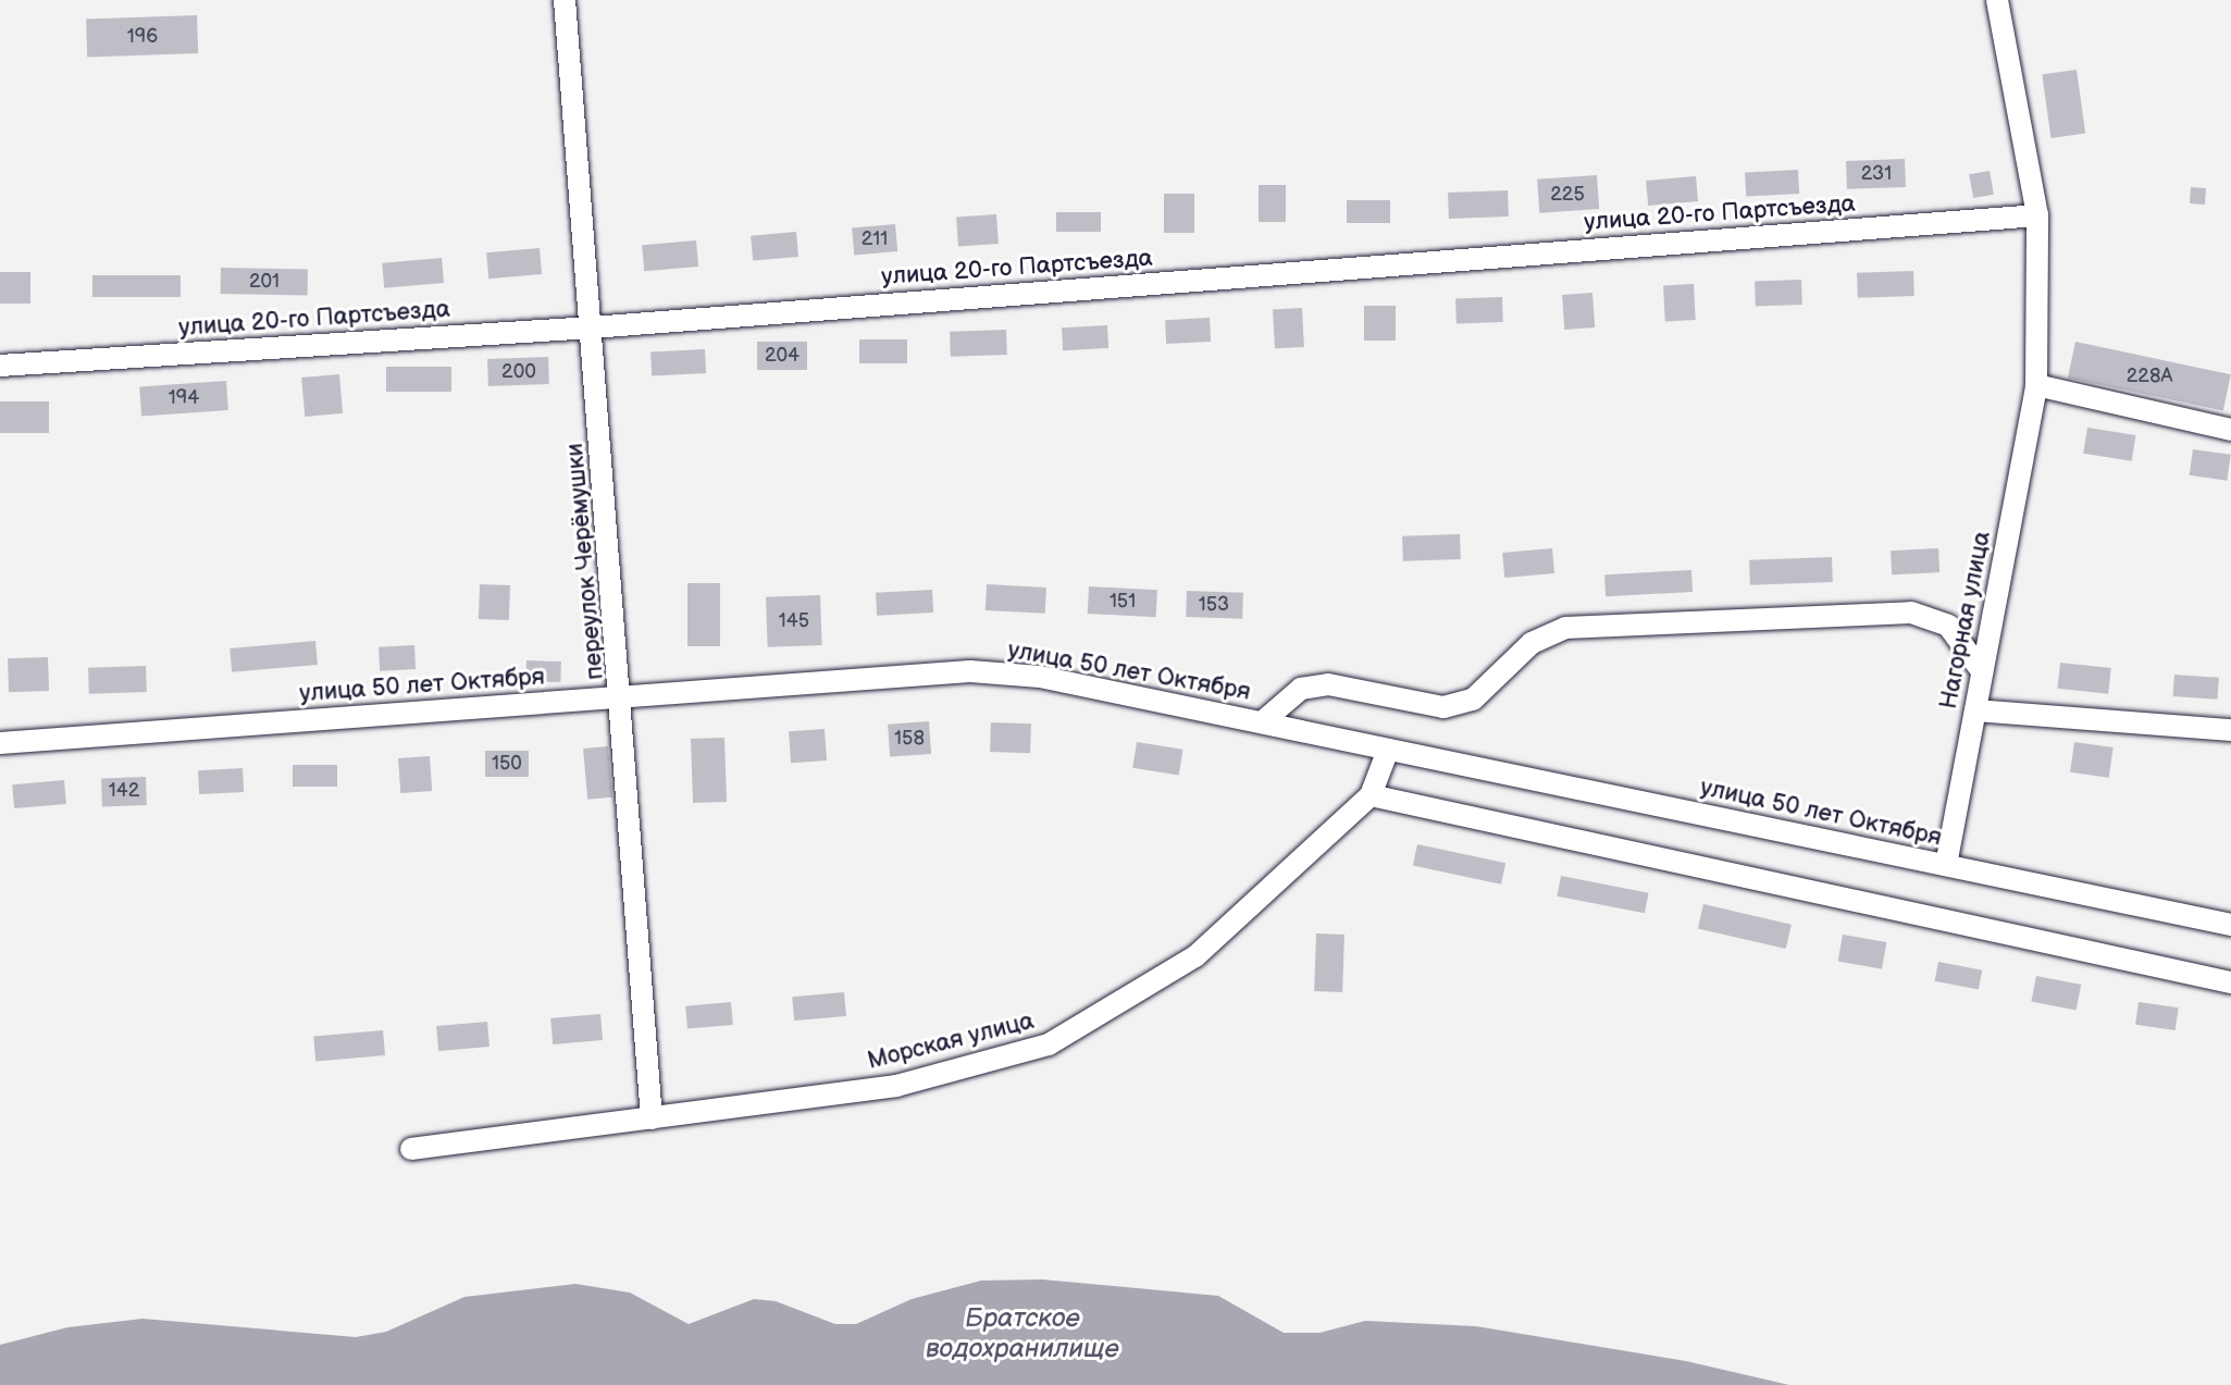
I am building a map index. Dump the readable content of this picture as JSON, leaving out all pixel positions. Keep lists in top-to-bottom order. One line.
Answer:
{"streets":{"street":["улица 20-го Партсъезда","переулок Черёмушки","Нагорная улица","улица 50 лет Октября","Морская улица"]},"crossings":[["улица 20-го Партсъезда","переулок Черёмушки"],["улица 20-го Партсъезда","Нагорная улица"],["переулок Черёмушки","улица 50 лет Октября"],["переулок Черёмушки","Морская улица"],["Нагорная улица","улица 50 лет Октября"],["улица 50 лет Октября","Морская улица"]],"water":["Братское водохранилище"],"house_numbers":["196","231","225","211","201","204","200","228А","194","151","153","145","158","150","142"]}
